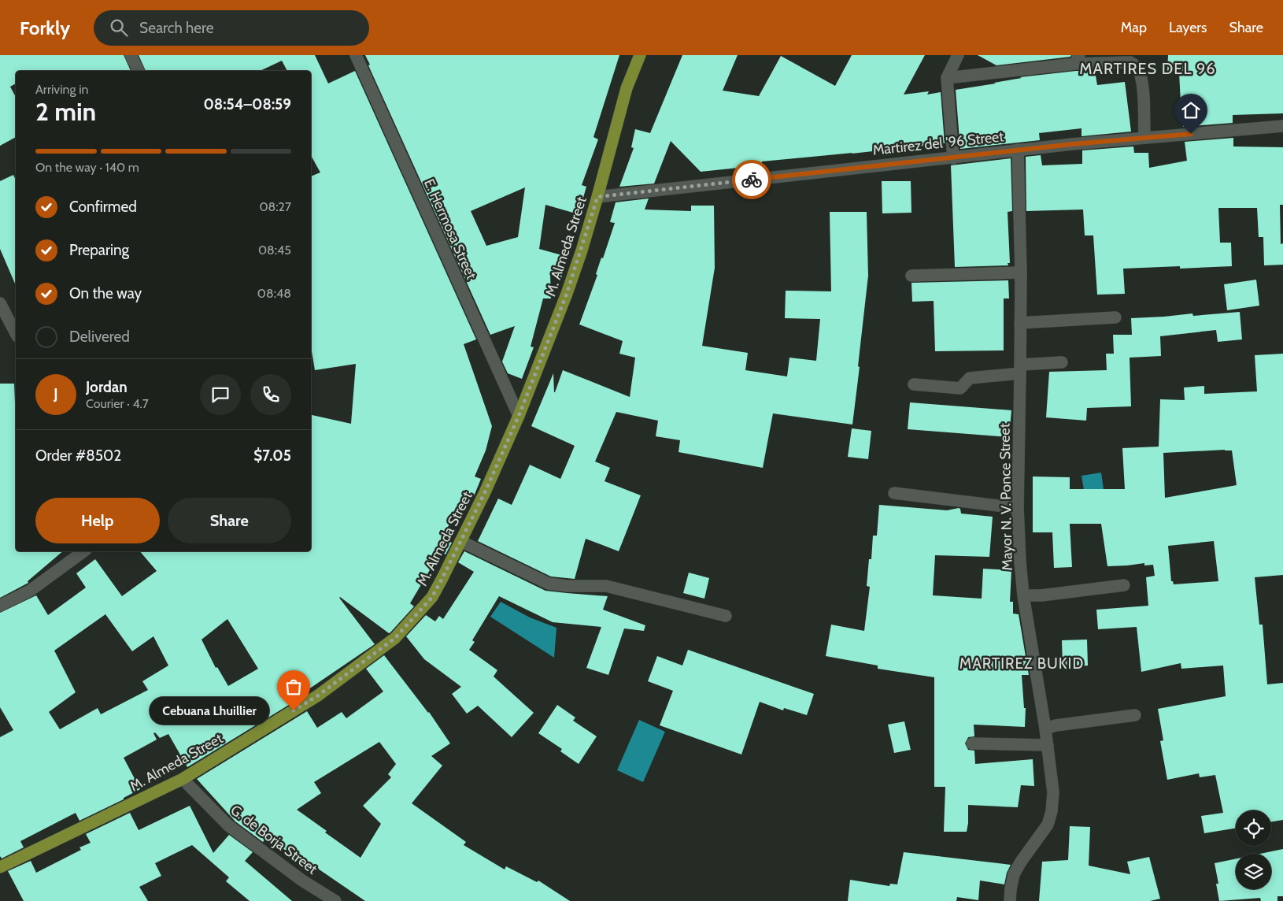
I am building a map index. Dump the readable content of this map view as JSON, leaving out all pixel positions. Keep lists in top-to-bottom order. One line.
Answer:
{"streets":{"main road":["M. Almeda Street"],"street":["Martirez del '96 Street","E. Hermosa Street","Mayor N. V. Ponce Street","G. de Borja Street"]},"crossings":[["Martirez del '96 Street","M. Almeda Street"],["Martirez del '96 Street","Mayor N. V. Ponce Street"],["E. Hermosa Street","M. Almeda Street"],["M. Almeda Street","G. de Borja Street"]],"districts":["MARTIRES DEL 96","MARTIREZ BUKID"],"places":["Cebuana Lhuillier"],"page":{"header":"Forkly","search":"Search here","nav":["Map","Layers","Share"],"heading":["2 min","Arriving in","08:54–08:59"],"panel":["Jordan","Courier · 4.7","Order #8502","$7.05"],"bar":"On the way · 140 m","list":[["Confirmed","08:27"],["Preparing","08:45"],["On the way","08:48"],"Delivered"],"round":"J","buttons":["Help","Share"],"bubble":"Cebuana Lhuillier"}}
